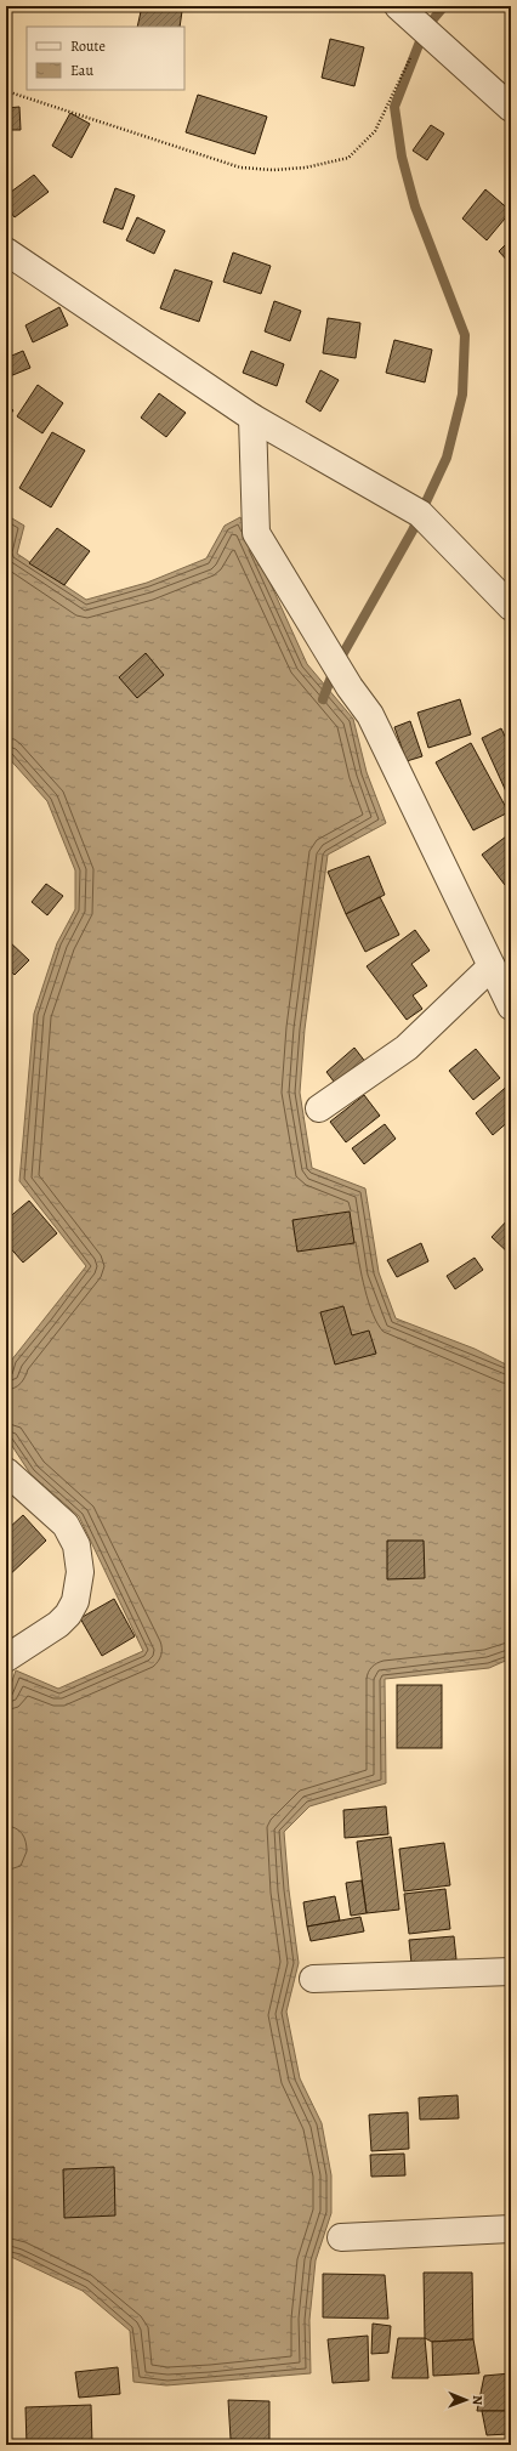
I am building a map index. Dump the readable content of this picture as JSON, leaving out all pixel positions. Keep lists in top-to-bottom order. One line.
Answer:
{"legend":["Route","Eau"],"north":"right"}
